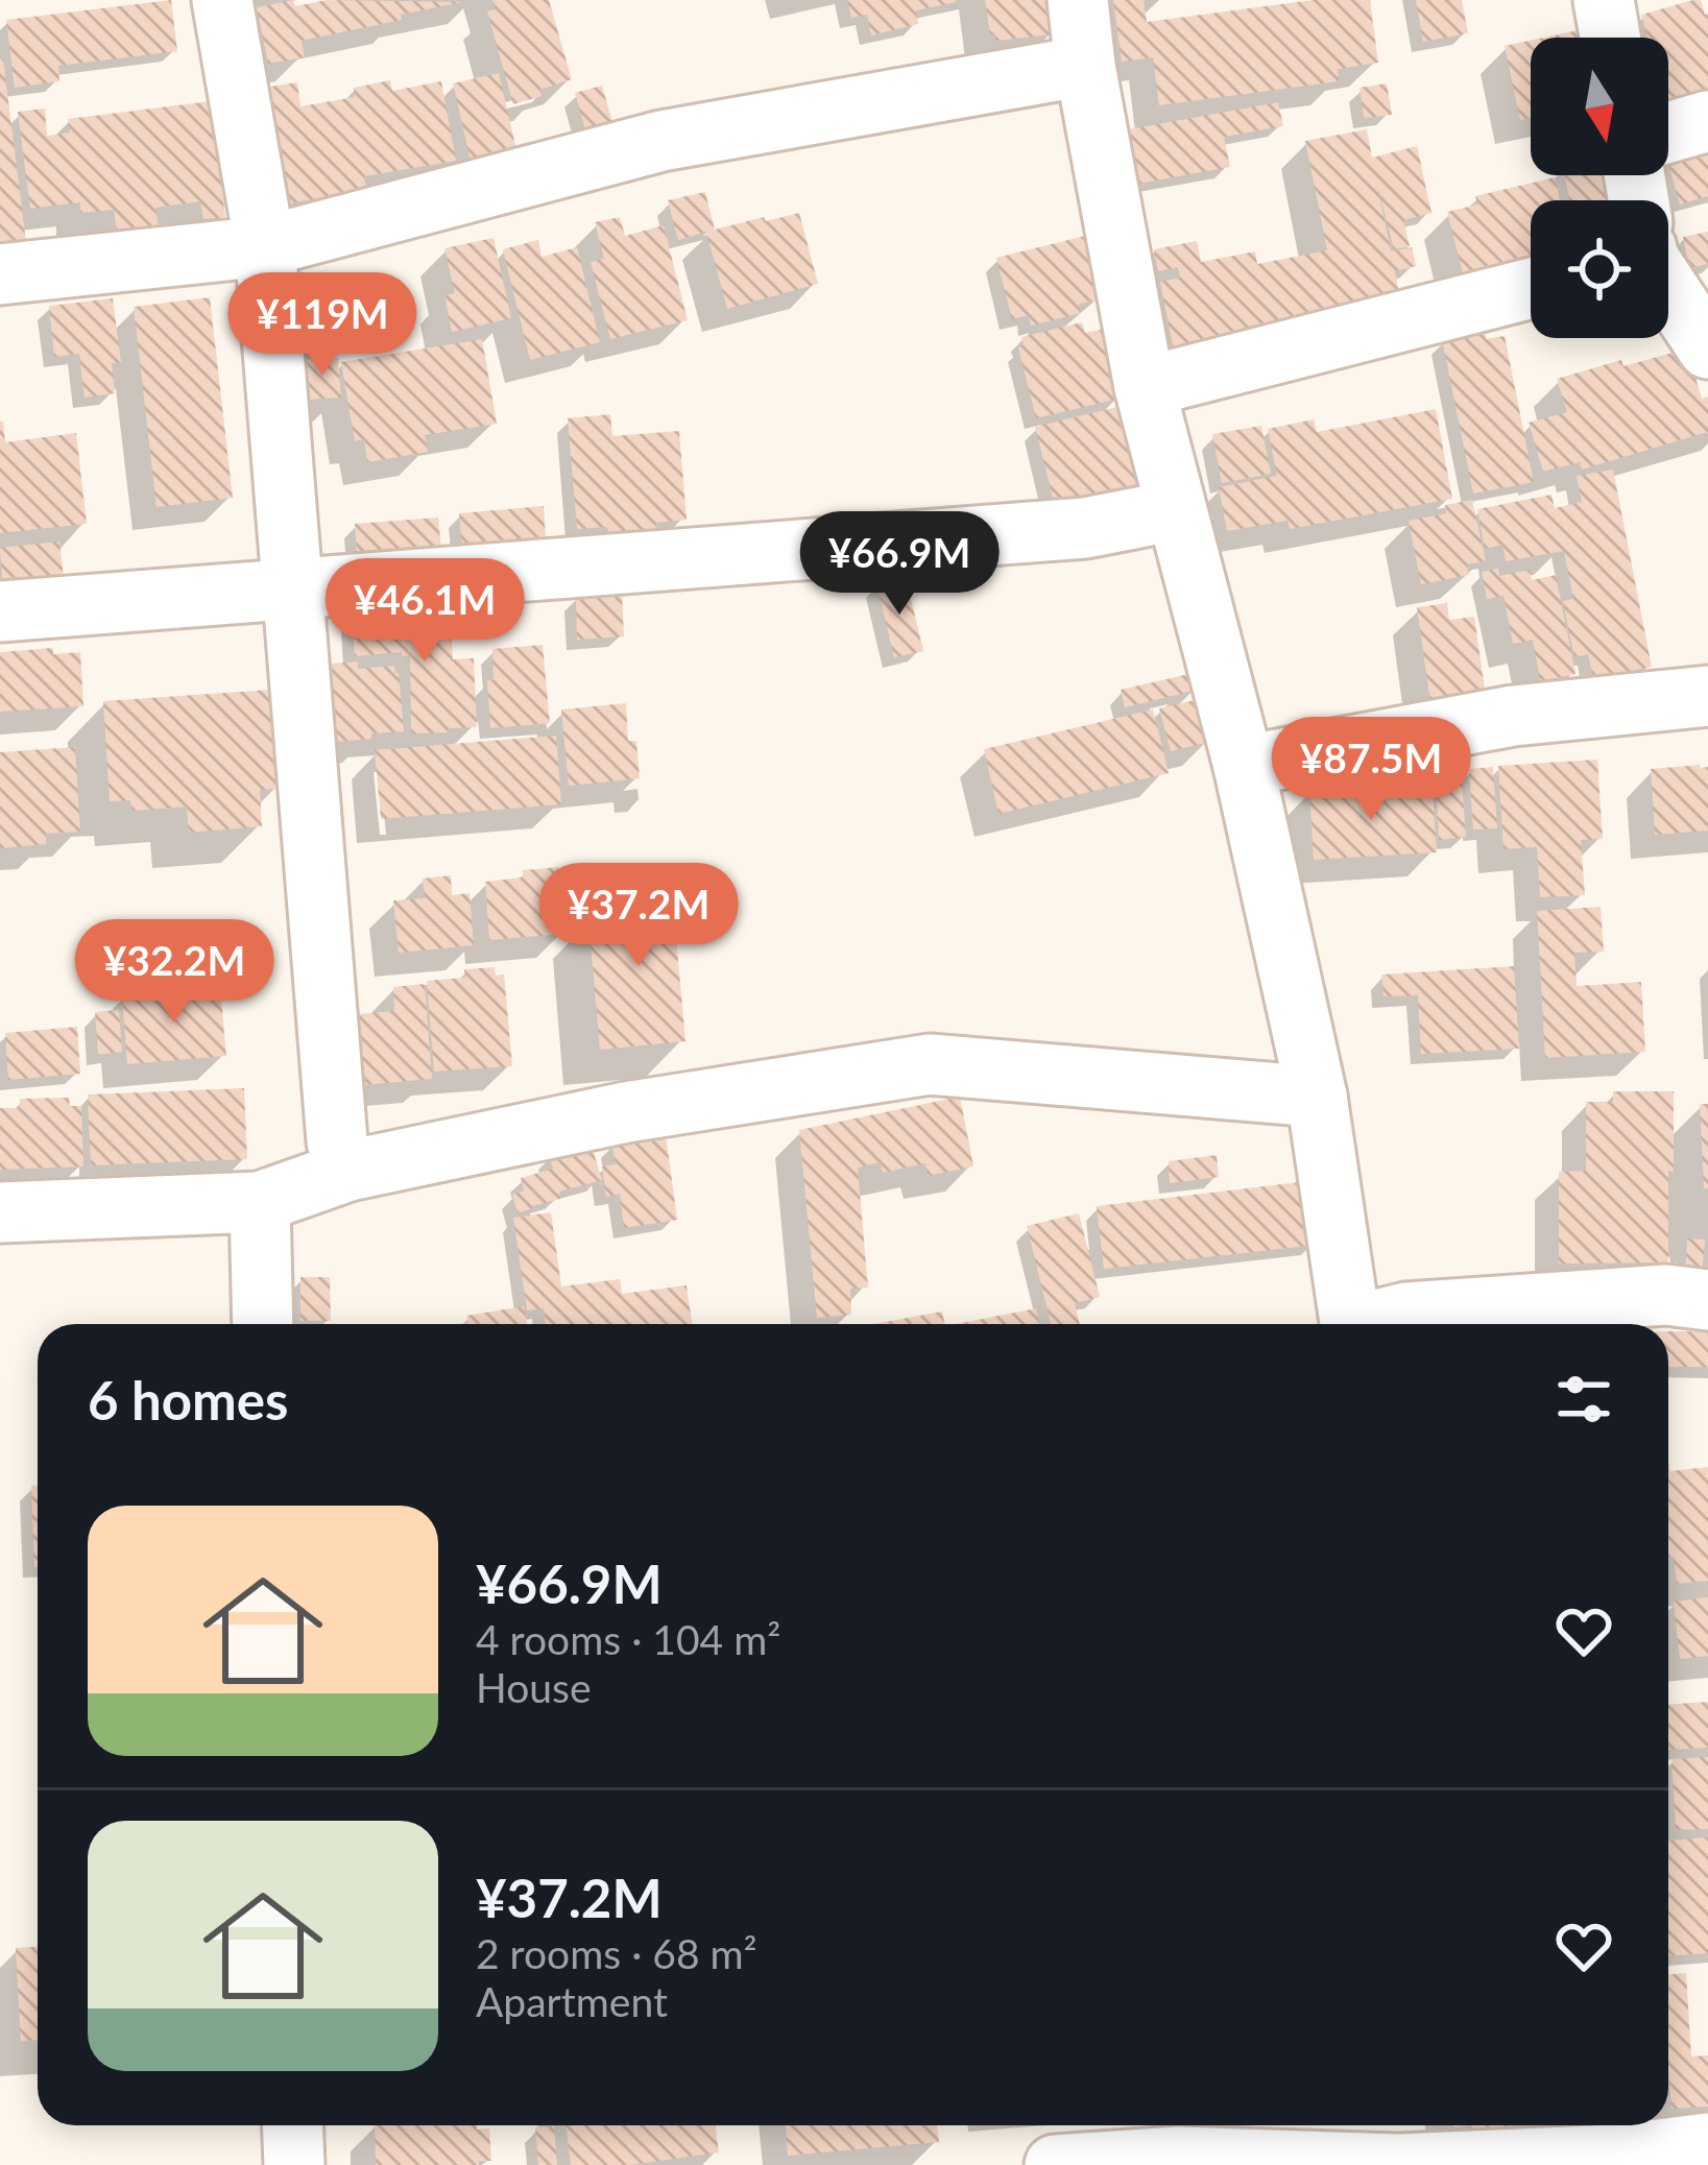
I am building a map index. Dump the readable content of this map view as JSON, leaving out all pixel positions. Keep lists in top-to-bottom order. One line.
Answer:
{"north":"bottom","page":{"price":["¥119M","¥66.9M","¥46.1M","¥87.5M","¥37.2M","¥32.2M"],"heading":"6 homes","list":[{"name":"¥66.9M","note":"4 rooms · 104 m² · House"},{"name":"¥37.2M","note":"2 rooms · 68 m² · Apartment"}]}}
